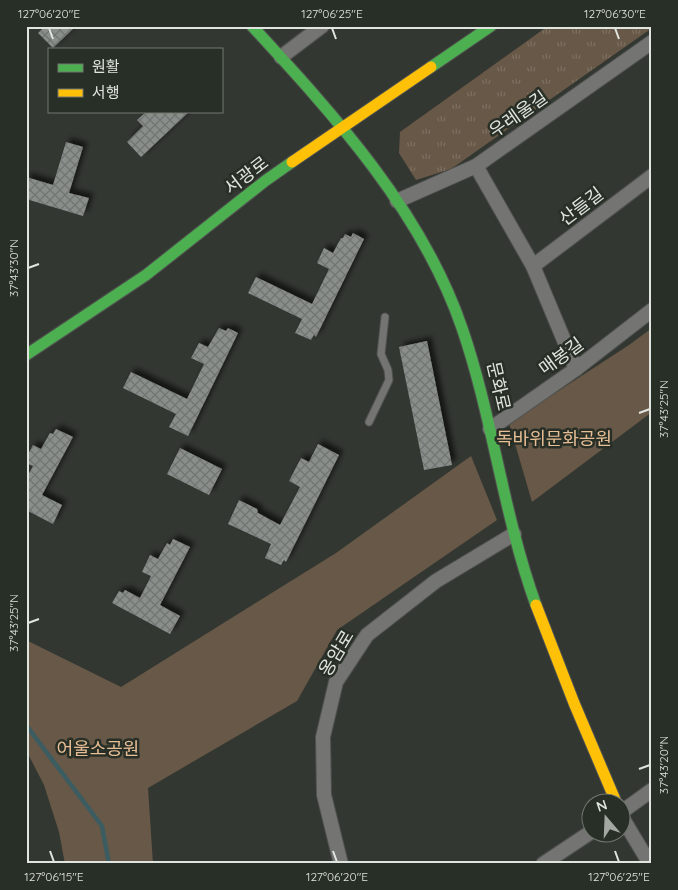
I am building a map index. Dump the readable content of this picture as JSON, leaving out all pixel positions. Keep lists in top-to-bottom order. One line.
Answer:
{"streets":{"street":["우레울길","서광로","산들길","매봉길","문화로","옹암로"]},"crossings":[["우레울길","문화로"],["서광로","문화로"],["매봉길","문화로"],["문화로","옹암로"]],"parks":["독바위문화공원","어울소공원"],"legend":["원활","서행"],"north":"top","coordinates":["127°06'20\"E","127°06'25\"E","127°06'30\"E","37°43'30\"N","37°43'25\"N","37°43'20\"N","127°06'15\"E"]}
